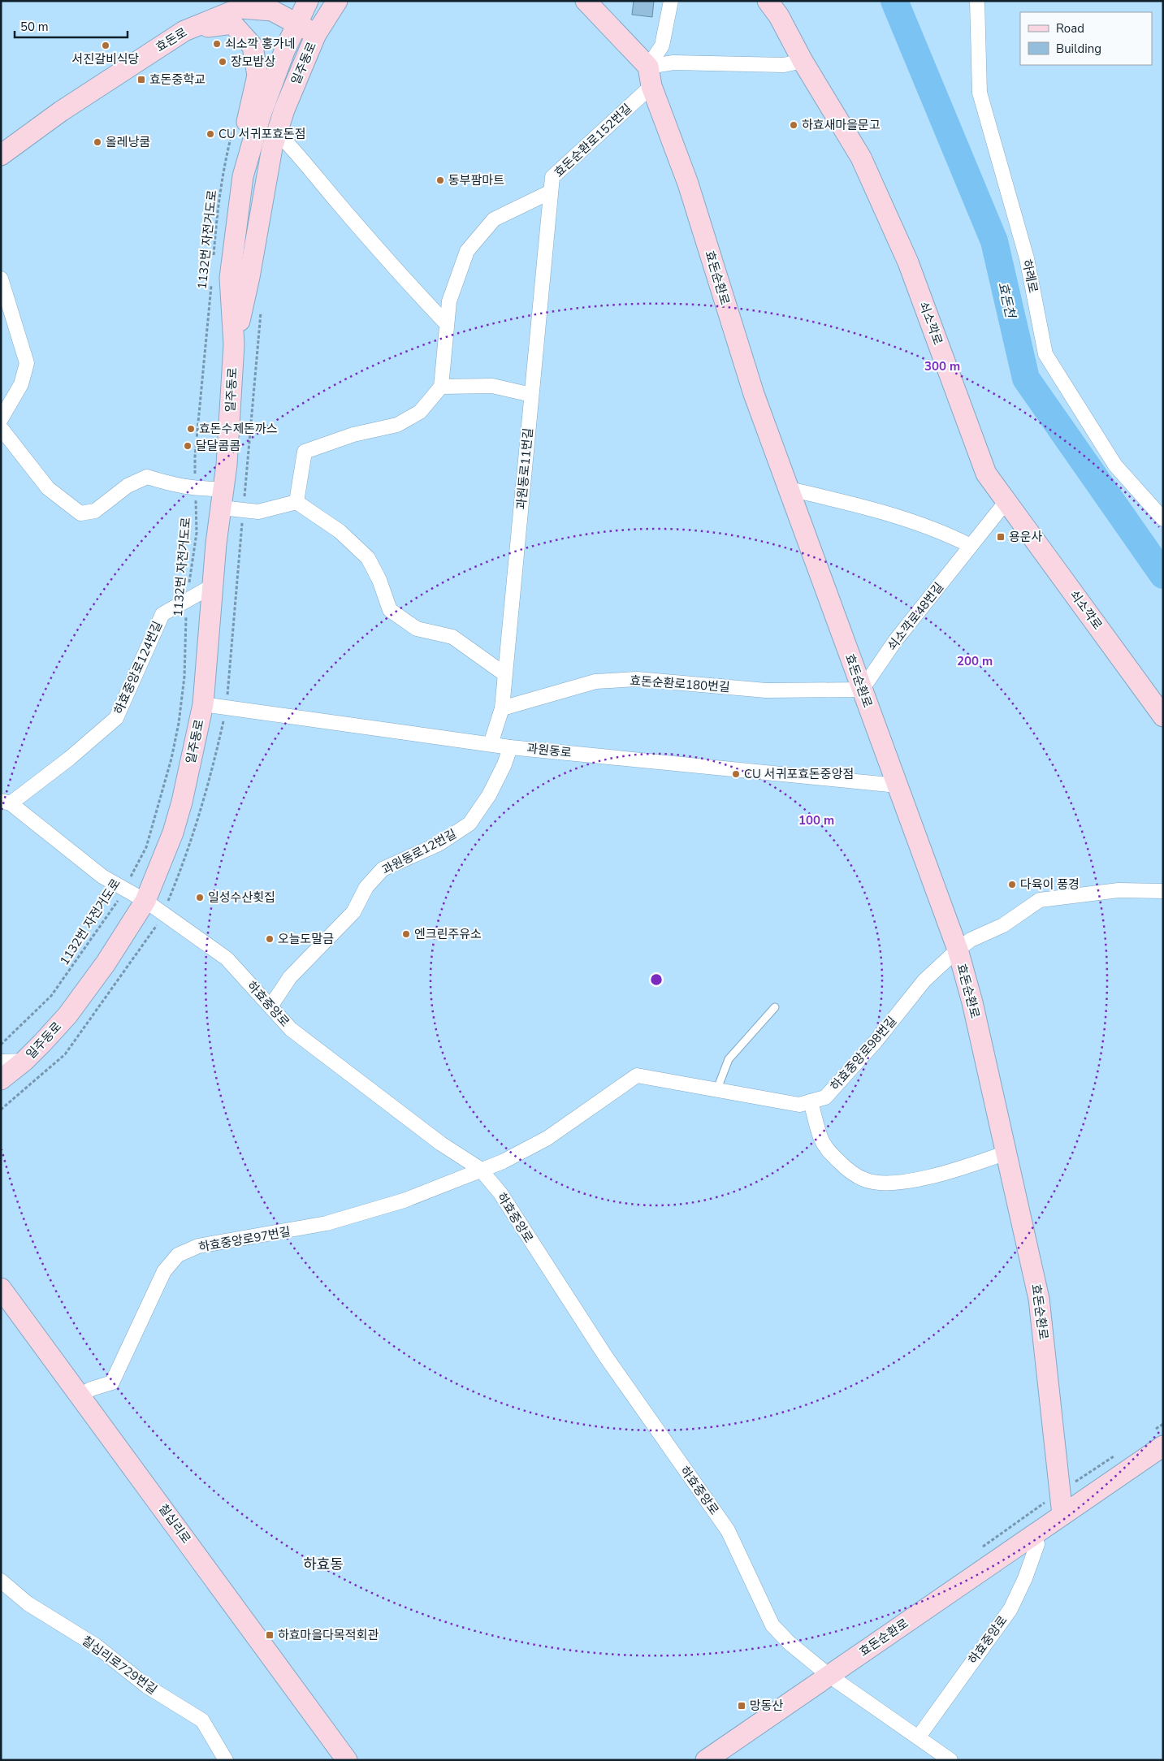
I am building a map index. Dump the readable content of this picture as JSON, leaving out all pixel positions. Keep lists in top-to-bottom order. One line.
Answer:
{"streets":{"street":["효돈로","일주동로","효돈순환로152번길","하례로","효돈순환로","쇠소깍로","과원동로11번길","쇠소깍로48번길","하효중앙로124번길","효돈순환로180번길","과원동로","과원동로12번길","하효중앙로","하효중앙로98번길","하효중앙로97번길","칠십리로","칠십리로729번길"],"path":["1132번 자전거도로"]},"crossings":[["효돈로","일주동로"],["일주동로","1132번 자전거도로"],["일주동로","하효중앙로124번길"],["일주동로","과원동로"],["일주동로","하효중앙로"],["효돈순환로152번길","효돈순환로"],["효돈순환로152번길","과원동로11번길"],["1132번 자전거도로","하효중앙로124번길"],["효돈순환로","쇠소깍로48번길"],["효돈순환로","효돈순환로180번길"],["효돈순환로","과원동로"],["효돈순환로","하효중앙로"],["효돈순환로","하효중앙로98번길"],["쇠소깍로","쇠소깍로48번길"],["과원동로11번길","효돈순환로180번길"],["과원동로11번길","과원동로"],["쇠소깍로48번길","효돈순환로180번길"],["하효중앙로124번길","하효중앙로"],["과원동로","과원동로12번길"],["과원동로12번길","하효중앙로"],["하효중앙로","하효중앙로98번길"],["하효중앙로","하효중앙로97번길"],["하효중앙로98번길","하효중앙로97번길"],["하효중앙로97번길","칠십리로"]],"districts":["하효동"],"water":["효돈천"],"places":{"other":["쇠소깍 홍가네","서진갈비식당","장모밥상","하효새마을문고","CU 서귀포효돈점","올레낭쿰","동부팜마트","효돈수제돈까스","달달콤콤","CU 서귀포효돈중앙점","다육이 풍경","일성수산횟집","엔크린주유소","오늘도말금"],"transit":["효돈중학교","용운사","하효마을다목적회관","망동산"]},"legend":["Road","Building"],"scale_bar":"50 m","rings":["300 m","200 m","100 m"]}
